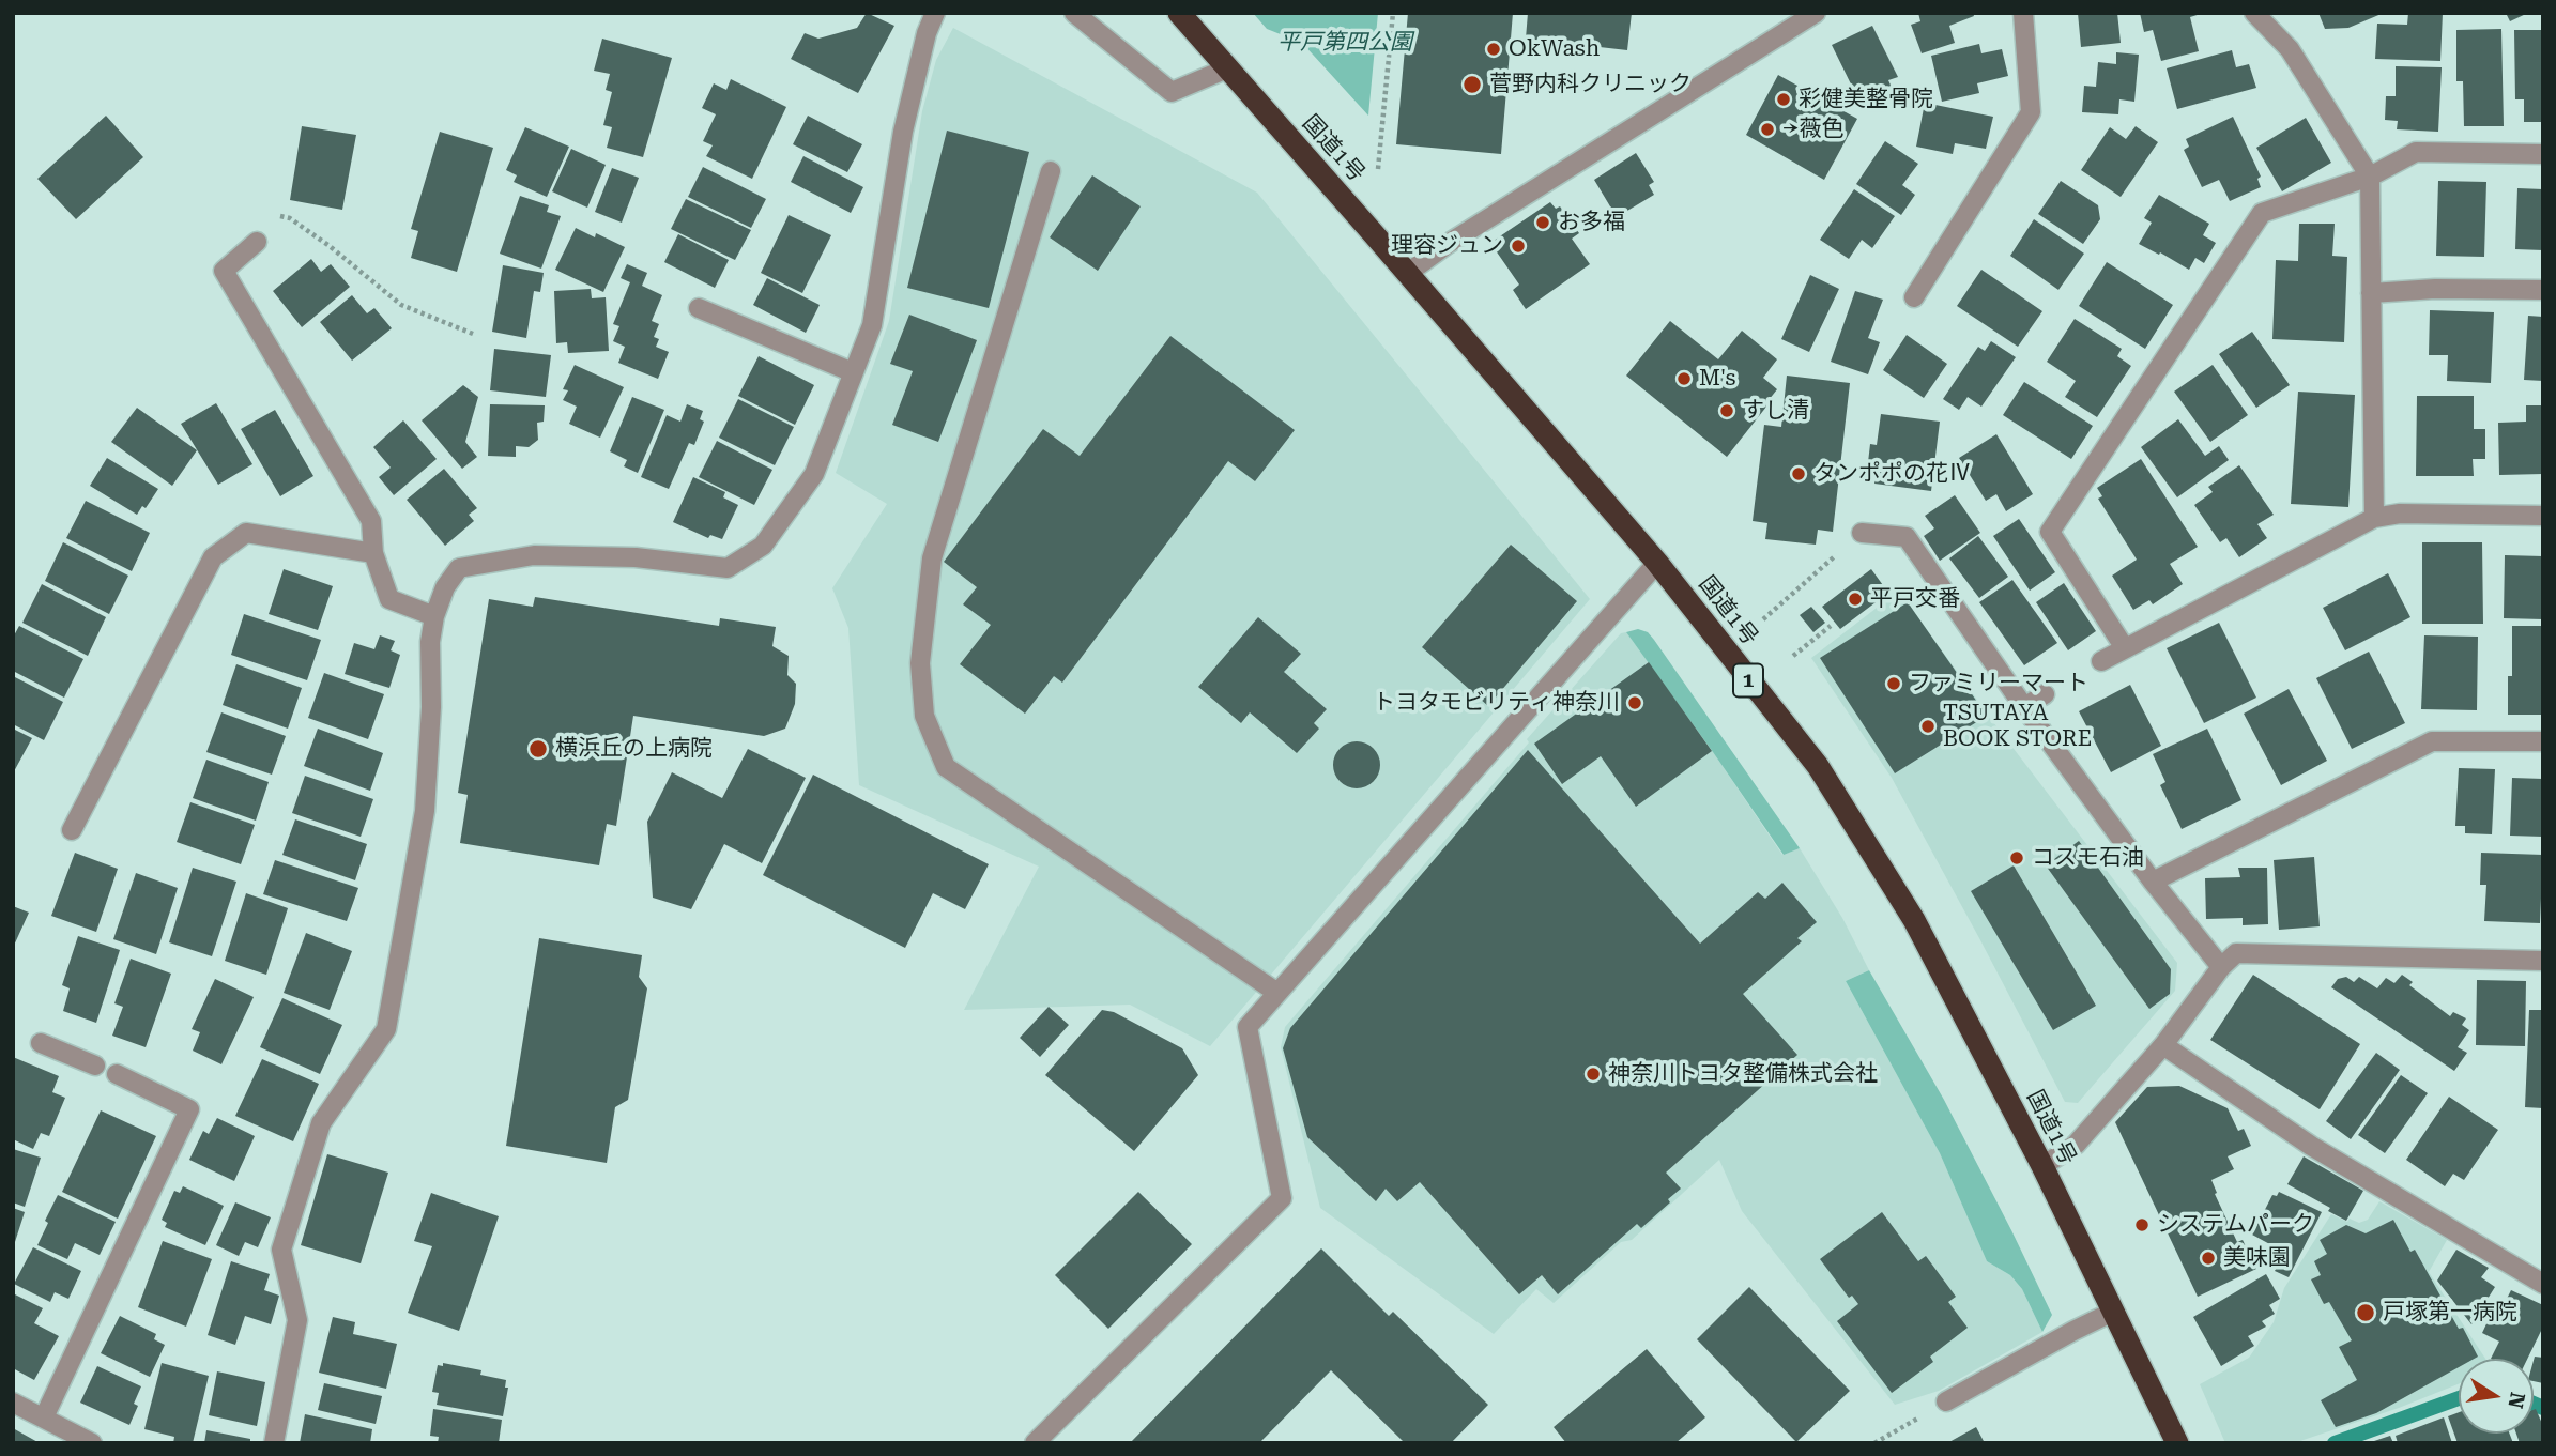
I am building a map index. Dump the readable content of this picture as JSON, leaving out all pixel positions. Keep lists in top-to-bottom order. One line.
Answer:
{"streets":{"highway":["国道1号","1"]},"parks":["平戸第四公園"],"places":["OkWash","菅野内科クリニック","彩健美整骨院","薔薇色","お多福","理容ジュン","M's","すし清","タンポポの花Ⅳ","平戸交番","ファミリーマート","トヨタモビリティ神奈川","TSUTAYA BOOK STORE","横浜丘の上病院","コスモ石油","神奈川トヨタ整備株式会社","システムパーク","美味園","戸塚第一病院"],"north":"right"}
